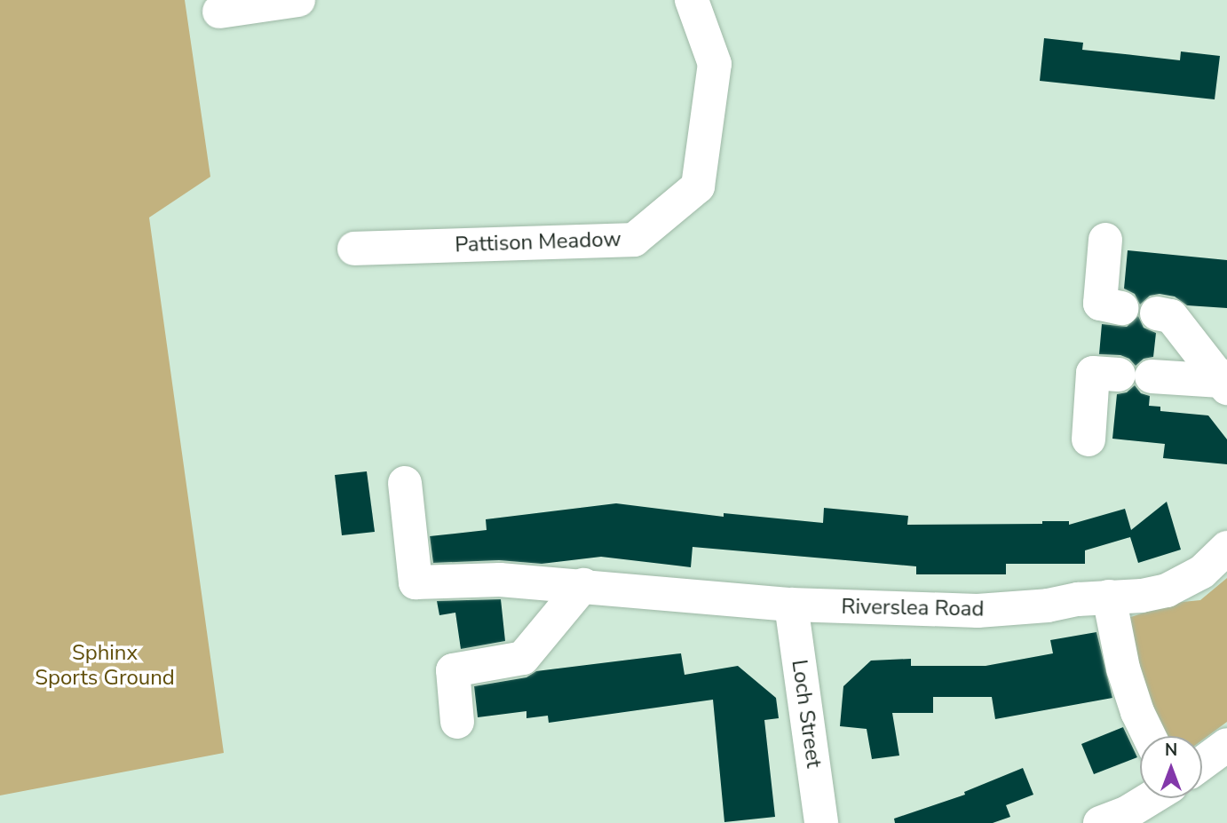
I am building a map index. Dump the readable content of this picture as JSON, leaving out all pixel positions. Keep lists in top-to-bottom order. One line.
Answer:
{"streets":{"street":["Pattison Meadow","Riverslea Road","Loch Street"]},"crossings":[["Riverslea Road","Loch Street"]],"parks":["Sphinx Sports Ground"],"north":"top"}
